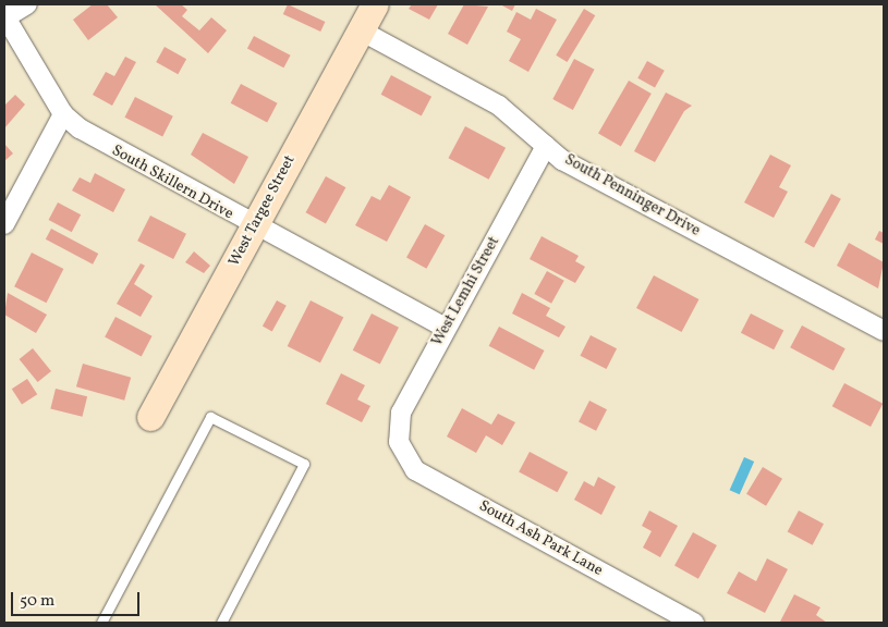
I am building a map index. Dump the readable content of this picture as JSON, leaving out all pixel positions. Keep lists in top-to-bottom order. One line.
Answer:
{"streets":{"street":["South Skillern Drive","South Penninger Drive","West Targee Street","West Lemhi Street","South Ash Park Lane"]},"crossings":[["South Skillern Drive","West Targee Street"],["South Skillern Drive","West Lemhi Street"],["South Penninger Drive","West Targee Street"],["South Penninger Drive","West Lemhi Street"],["West Lemhi Street","South Ash Park Lane"]],"scale_bar":"50 m"}
